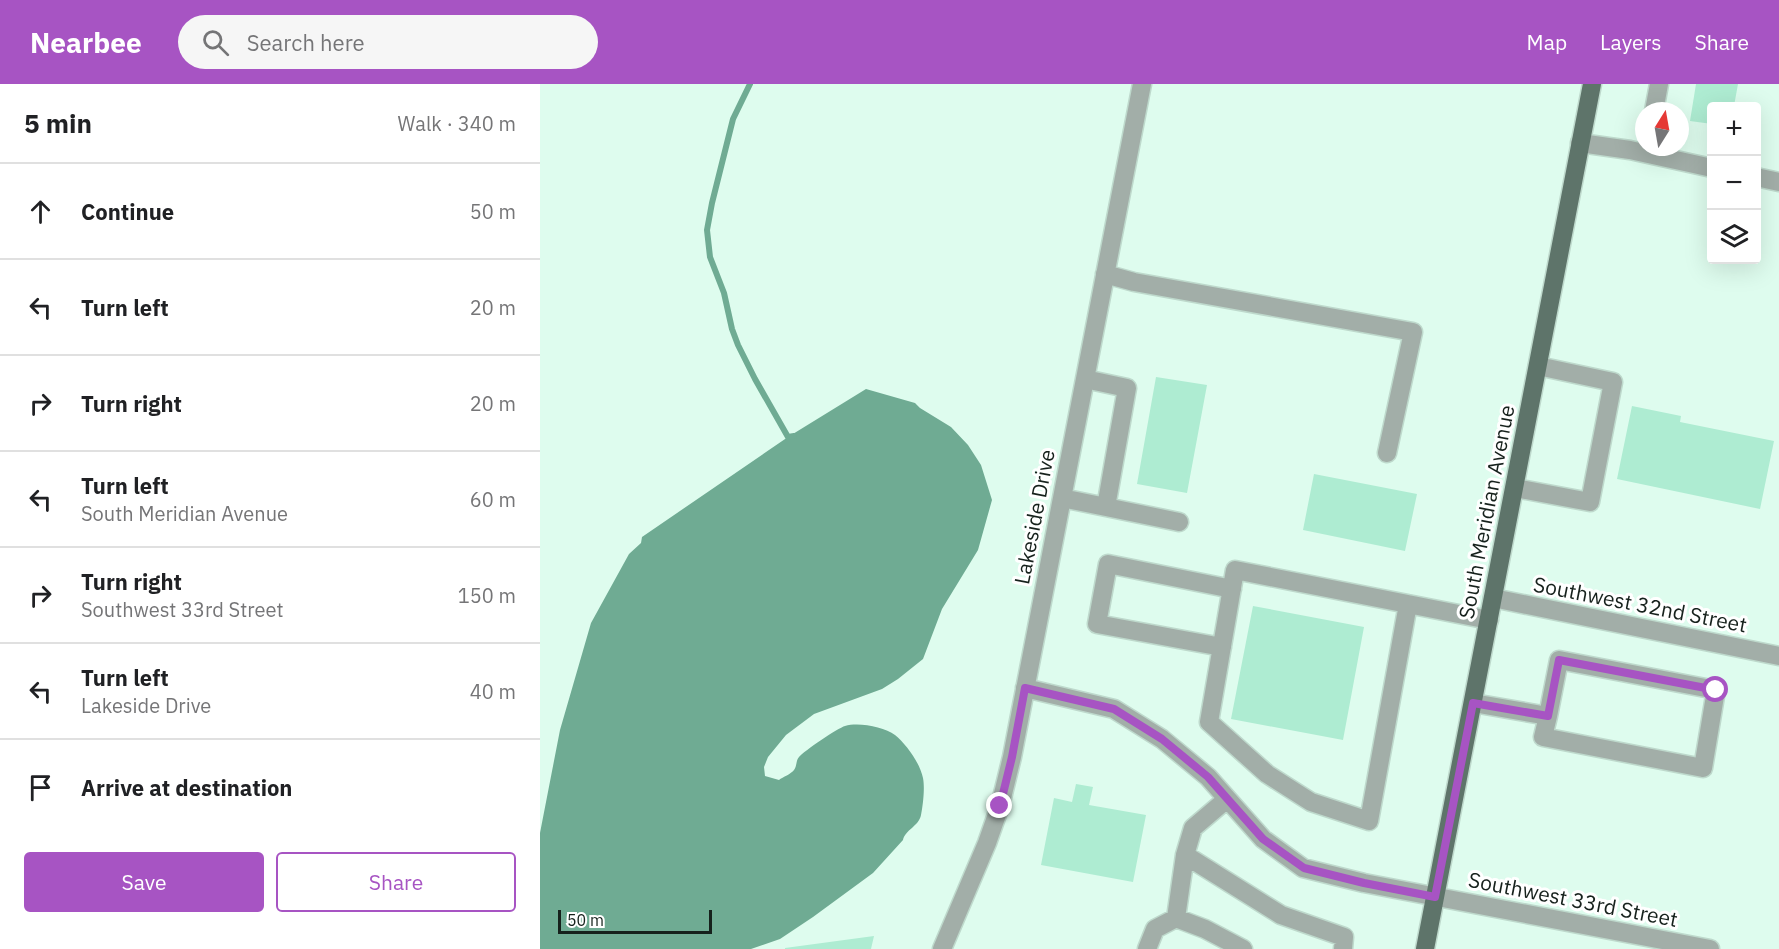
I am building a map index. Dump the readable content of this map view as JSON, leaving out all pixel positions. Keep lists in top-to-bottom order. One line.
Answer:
{"streets":{"main road":["South Meridian Avenue"],"street":["Lakeside Drive","Southwest 32nd Street","Southwest 33rd Street"]},"crossings":[["South Meridian Avenue","Southwest 32nd Street"],["South Meridian Avenue","Southwest 33rd Street"],["Lakeside Drive","Southwest 33rd Street"]],"scale_bar":"50 m","north":"top","page":{"header":"Nearbee","search":"Search here","nav":["Map","Layers","Share"],"heading":["5 min","Walk · 340 m"],"map_buttons":["+","−"],"list":[["Continue","50 m"],["Turn left","20 m"],["Turn right","20 m"],["Turn left","South Meridian Avenue","60 m"],["Turn right","Southwest 33rd Street","150 m"],["Turn left","Lakeside Drive","40 m"],"Arrive at destination"],"buttons":["Save","Share"],"scale":"50 m"}}
